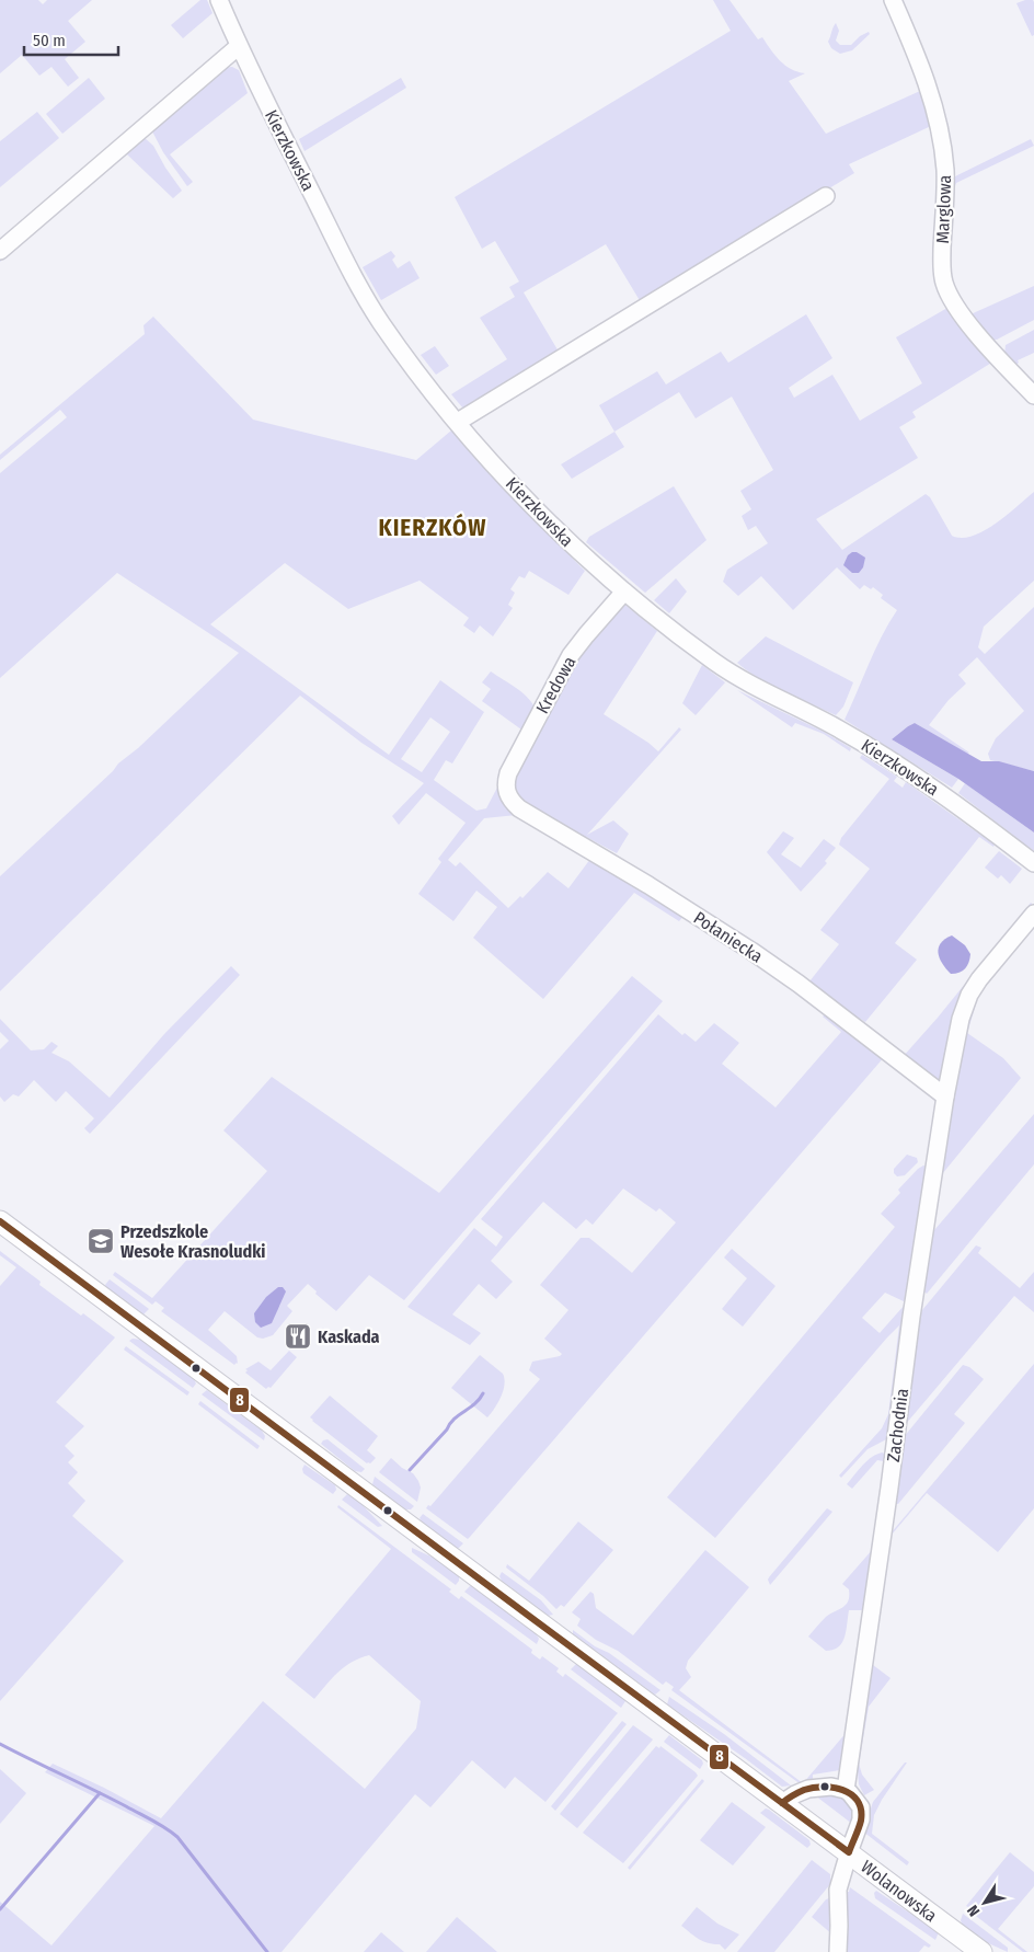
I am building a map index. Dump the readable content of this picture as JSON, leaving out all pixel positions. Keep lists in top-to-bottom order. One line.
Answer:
{"streets":{"main road":["Wolanowska"],"street":["Kierzkowska","Marglowa","Kredowa","Połaniecka","Zachodnia"]},"crossings":[["Kierzkowska","Kredowa"],["Kredowa","Połaniecka"],["Połaniecka","Zachodnia"]],"districts":["KIERZKÓW"],"places":{"school or university":["Przedszkole Wesołe Krasnoludki"],"restaurant":["Kaskada"]},"lines":["transit line 8"],"scale_bar":"50 m","north":"bottom left"}
